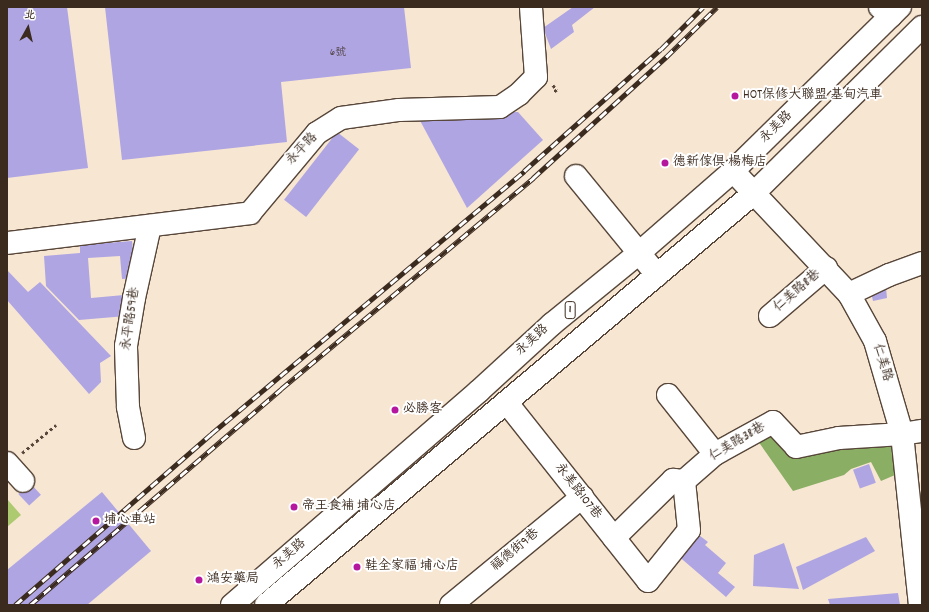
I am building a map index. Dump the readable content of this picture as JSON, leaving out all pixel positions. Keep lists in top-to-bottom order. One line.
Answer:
{"streets":{"main road":["永美路","永平路","仁美路8巷","1","永平路59巷","仁美路","仁美路38巷","永美路107巷","福德街9巷"]},"crossings":[["永美路","仁美路"],["永美路","永美路107巷"],["永平路","永平路59巷"],["仁美路8巷","仁美路"],["仁美路","仁美路38巷"],["仁美路38巷","永美路107巷"],["永美路107巷","福德街9巷"]],"places":["HOT保修大聯盟 基甸汽車","德新傢俱 楊梅店","必勝客","帝王食補 埔心店","埔心車站","鞋全家福 埔心店","鴻安藥局"],"house_numbers":["6號"],"north":"top"}
